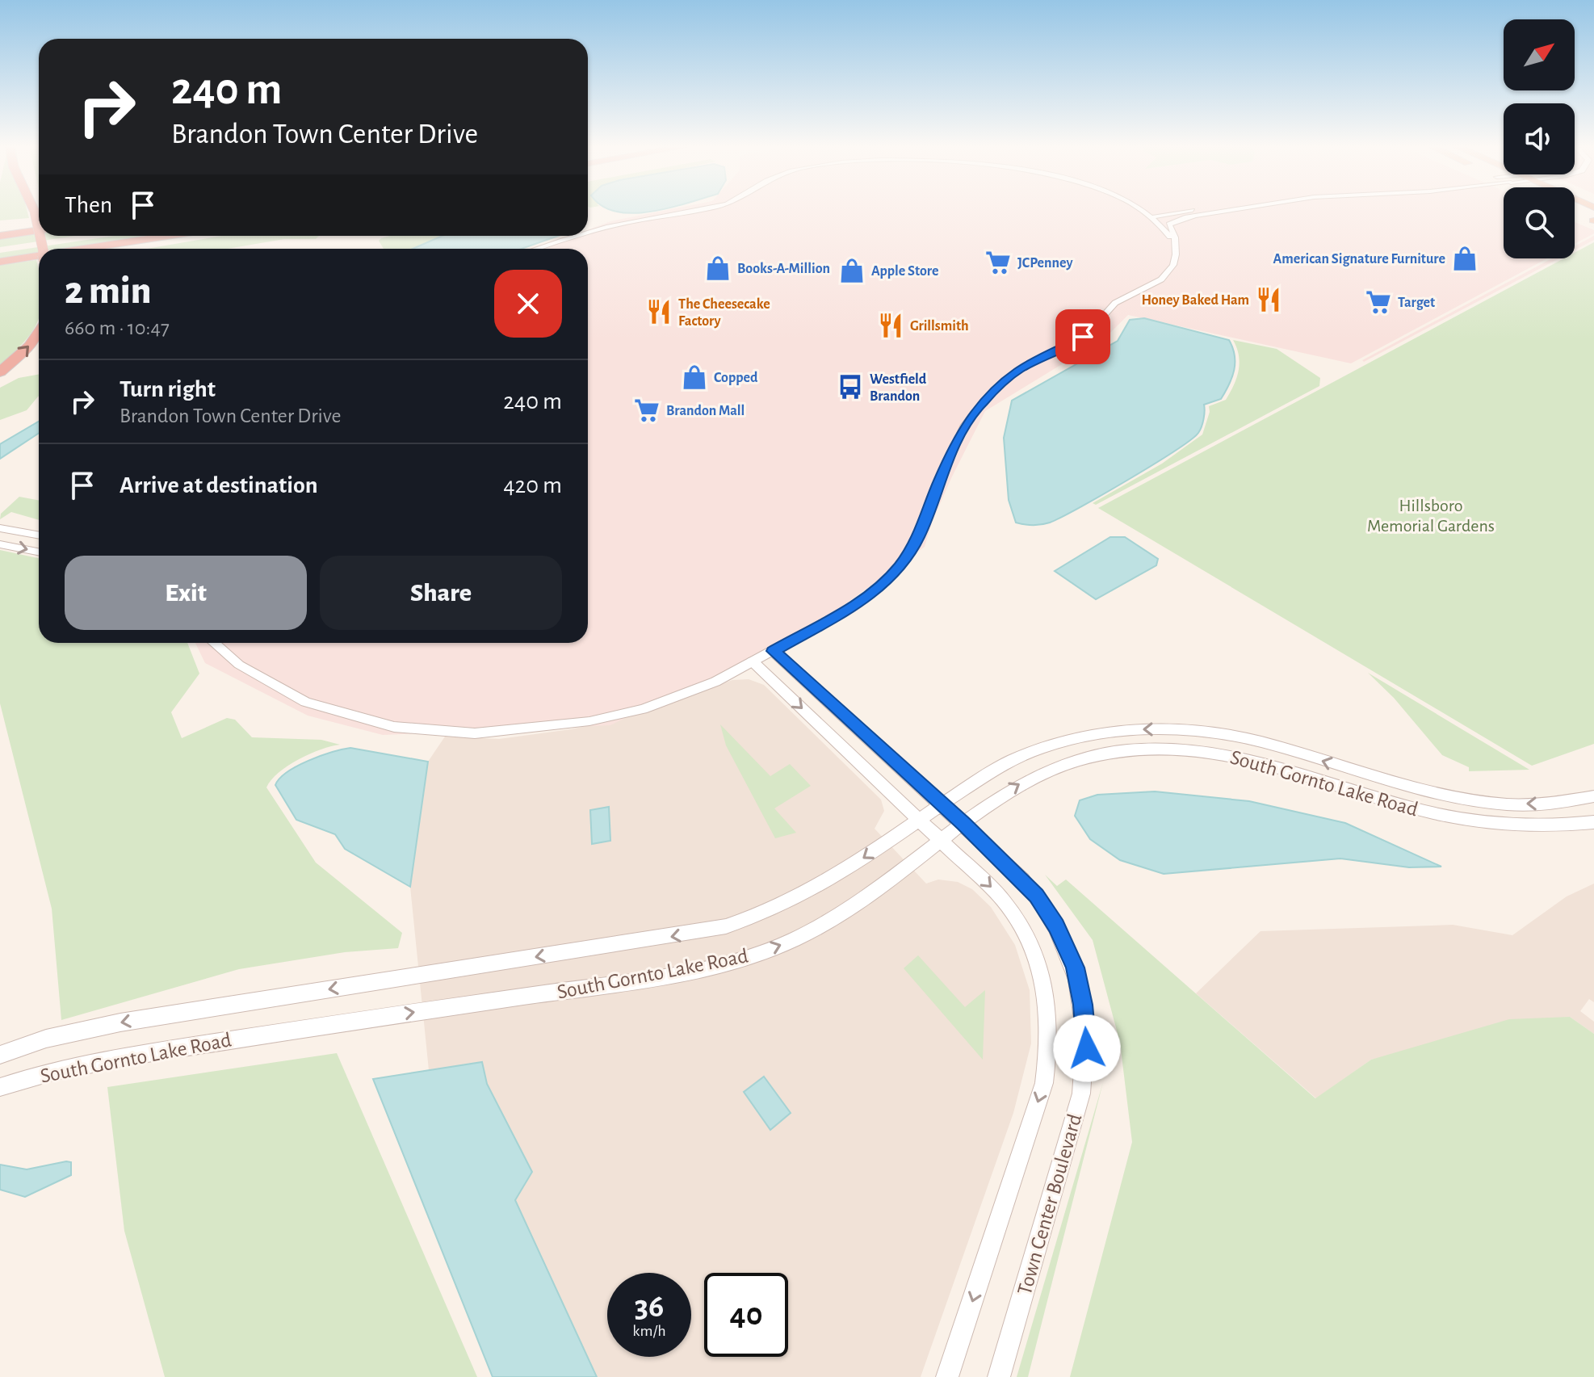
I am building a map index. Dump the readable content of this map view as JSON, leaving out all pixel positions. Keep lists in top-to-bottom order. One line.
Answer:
{"streets":{"street":["South Gornto Lake Road","Town Center Boulevard"]},"crossings":[["South Gornto Lake Road","Town Center Boulevard"]],"one_way":["Town Center Boulevard"],"parks":["Hillsboro Memorial Gardens"],"places":{"shop":["American Signature Furniture","Books-A-Million","Apple Store","Copped"],"supermarket":["JCPenney","Target","Brandon Mall"],"restaurant":["Honey Baked Ham","The Cheesecake Factory","Grillsmith"],"bus stop":["Westfield Brandon"]},"north":"top right","page":{"turn":["240 m","Brandon Town Center Drive"],"then":"Then","heading":["2 min","660 m · 10:47"],"list":[{"name":"Turn right","note":"Brandon Town Center Drive","value":"240 m"},{"name":"Arrive at destination","value":"420 m"}],"buttons":["Exit","Share"],"speed":"36 km/h","limit":"40"}}
